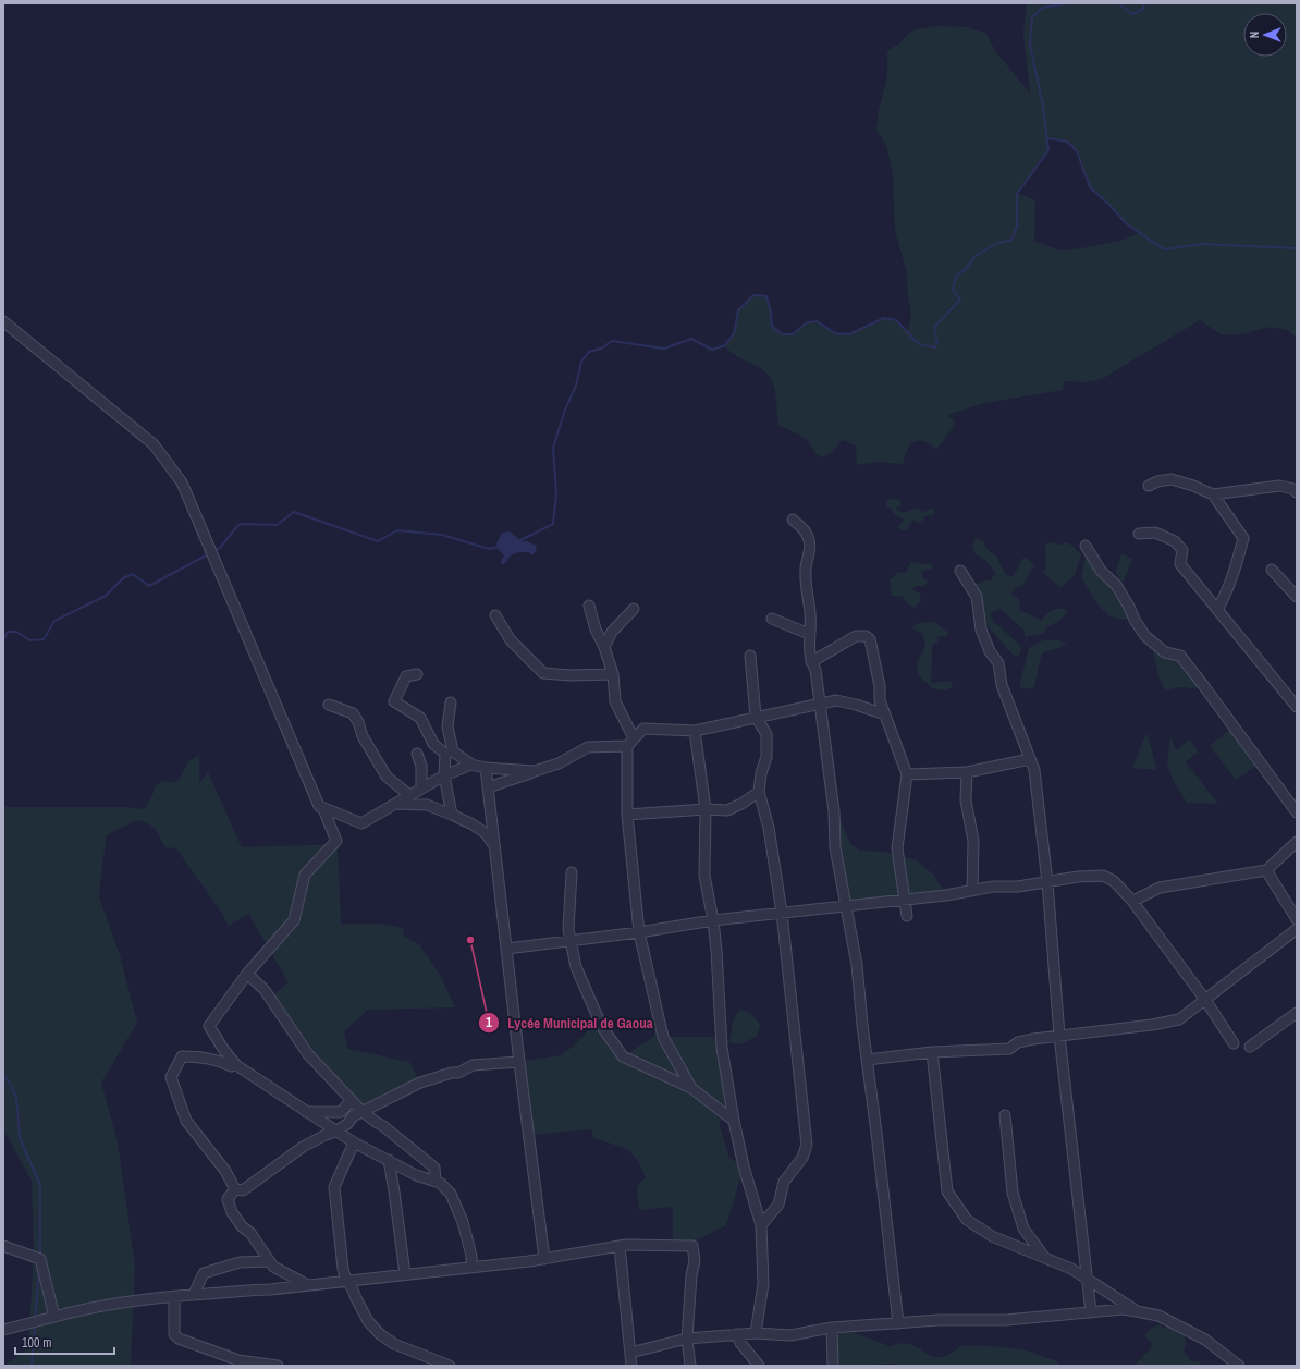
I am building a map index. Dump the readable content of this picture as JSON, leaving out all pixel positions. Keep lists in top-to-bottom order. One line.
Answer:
{"places":["Lycée Municipal de Gaoua"],"scale_bar":"100 m","north":"left"}
